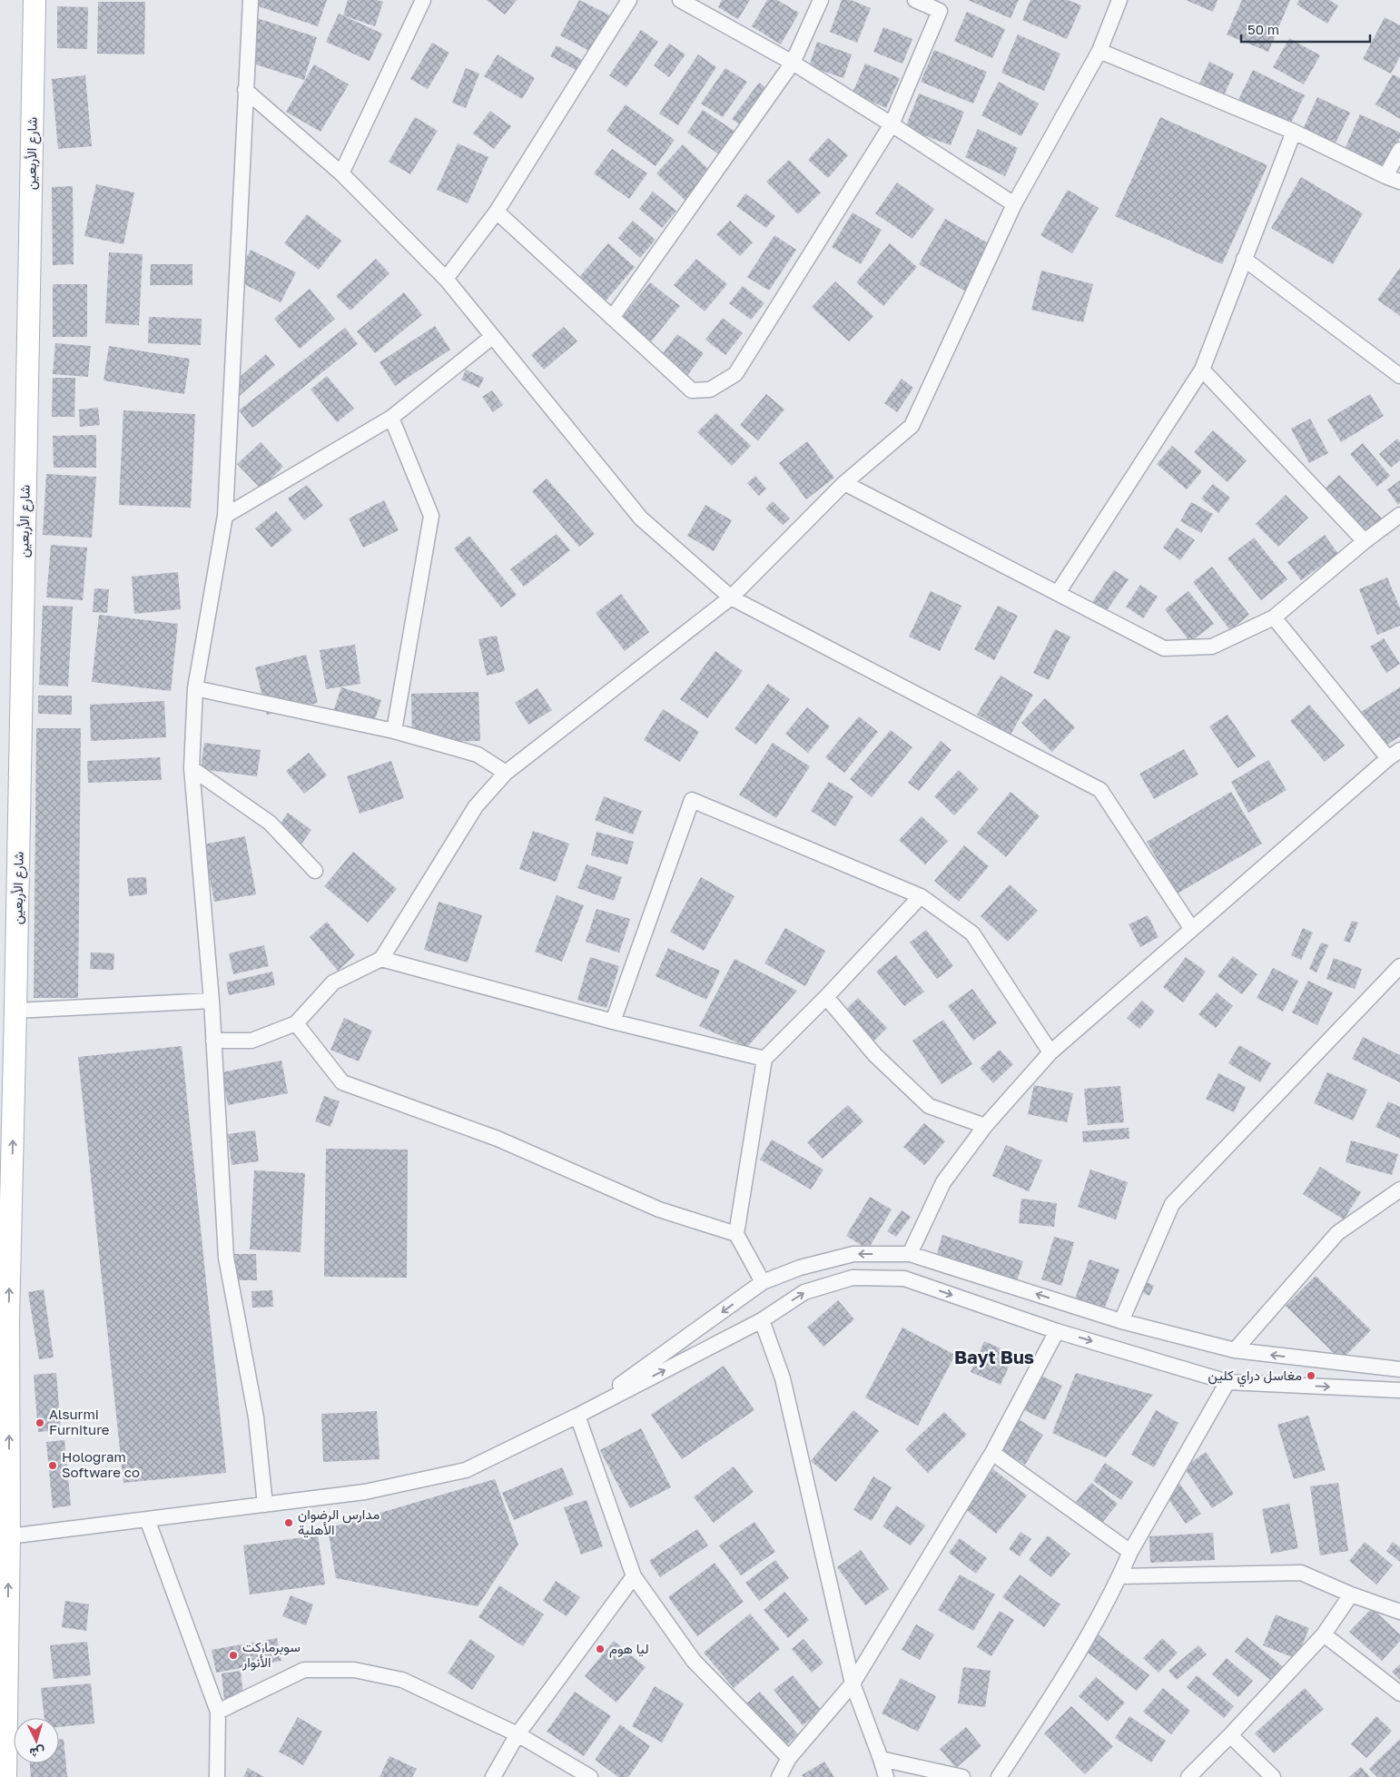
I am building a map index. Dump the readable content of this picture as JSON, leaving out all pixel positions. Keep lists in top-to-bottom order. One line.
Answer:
{"streets":{"main road":["شارع الأربعين"]},"one_way":["شارع الأربعين"],"districts":["Bayt Bus"],"places":["مغاسل دراي كلين","Alsurmi Furniture","Hologram Software co","مدارس الرضوان الأهلية","ليا هوم","سوبرماركت الأنوار"],"scale_bar":"50 m","north":"bottom"}
